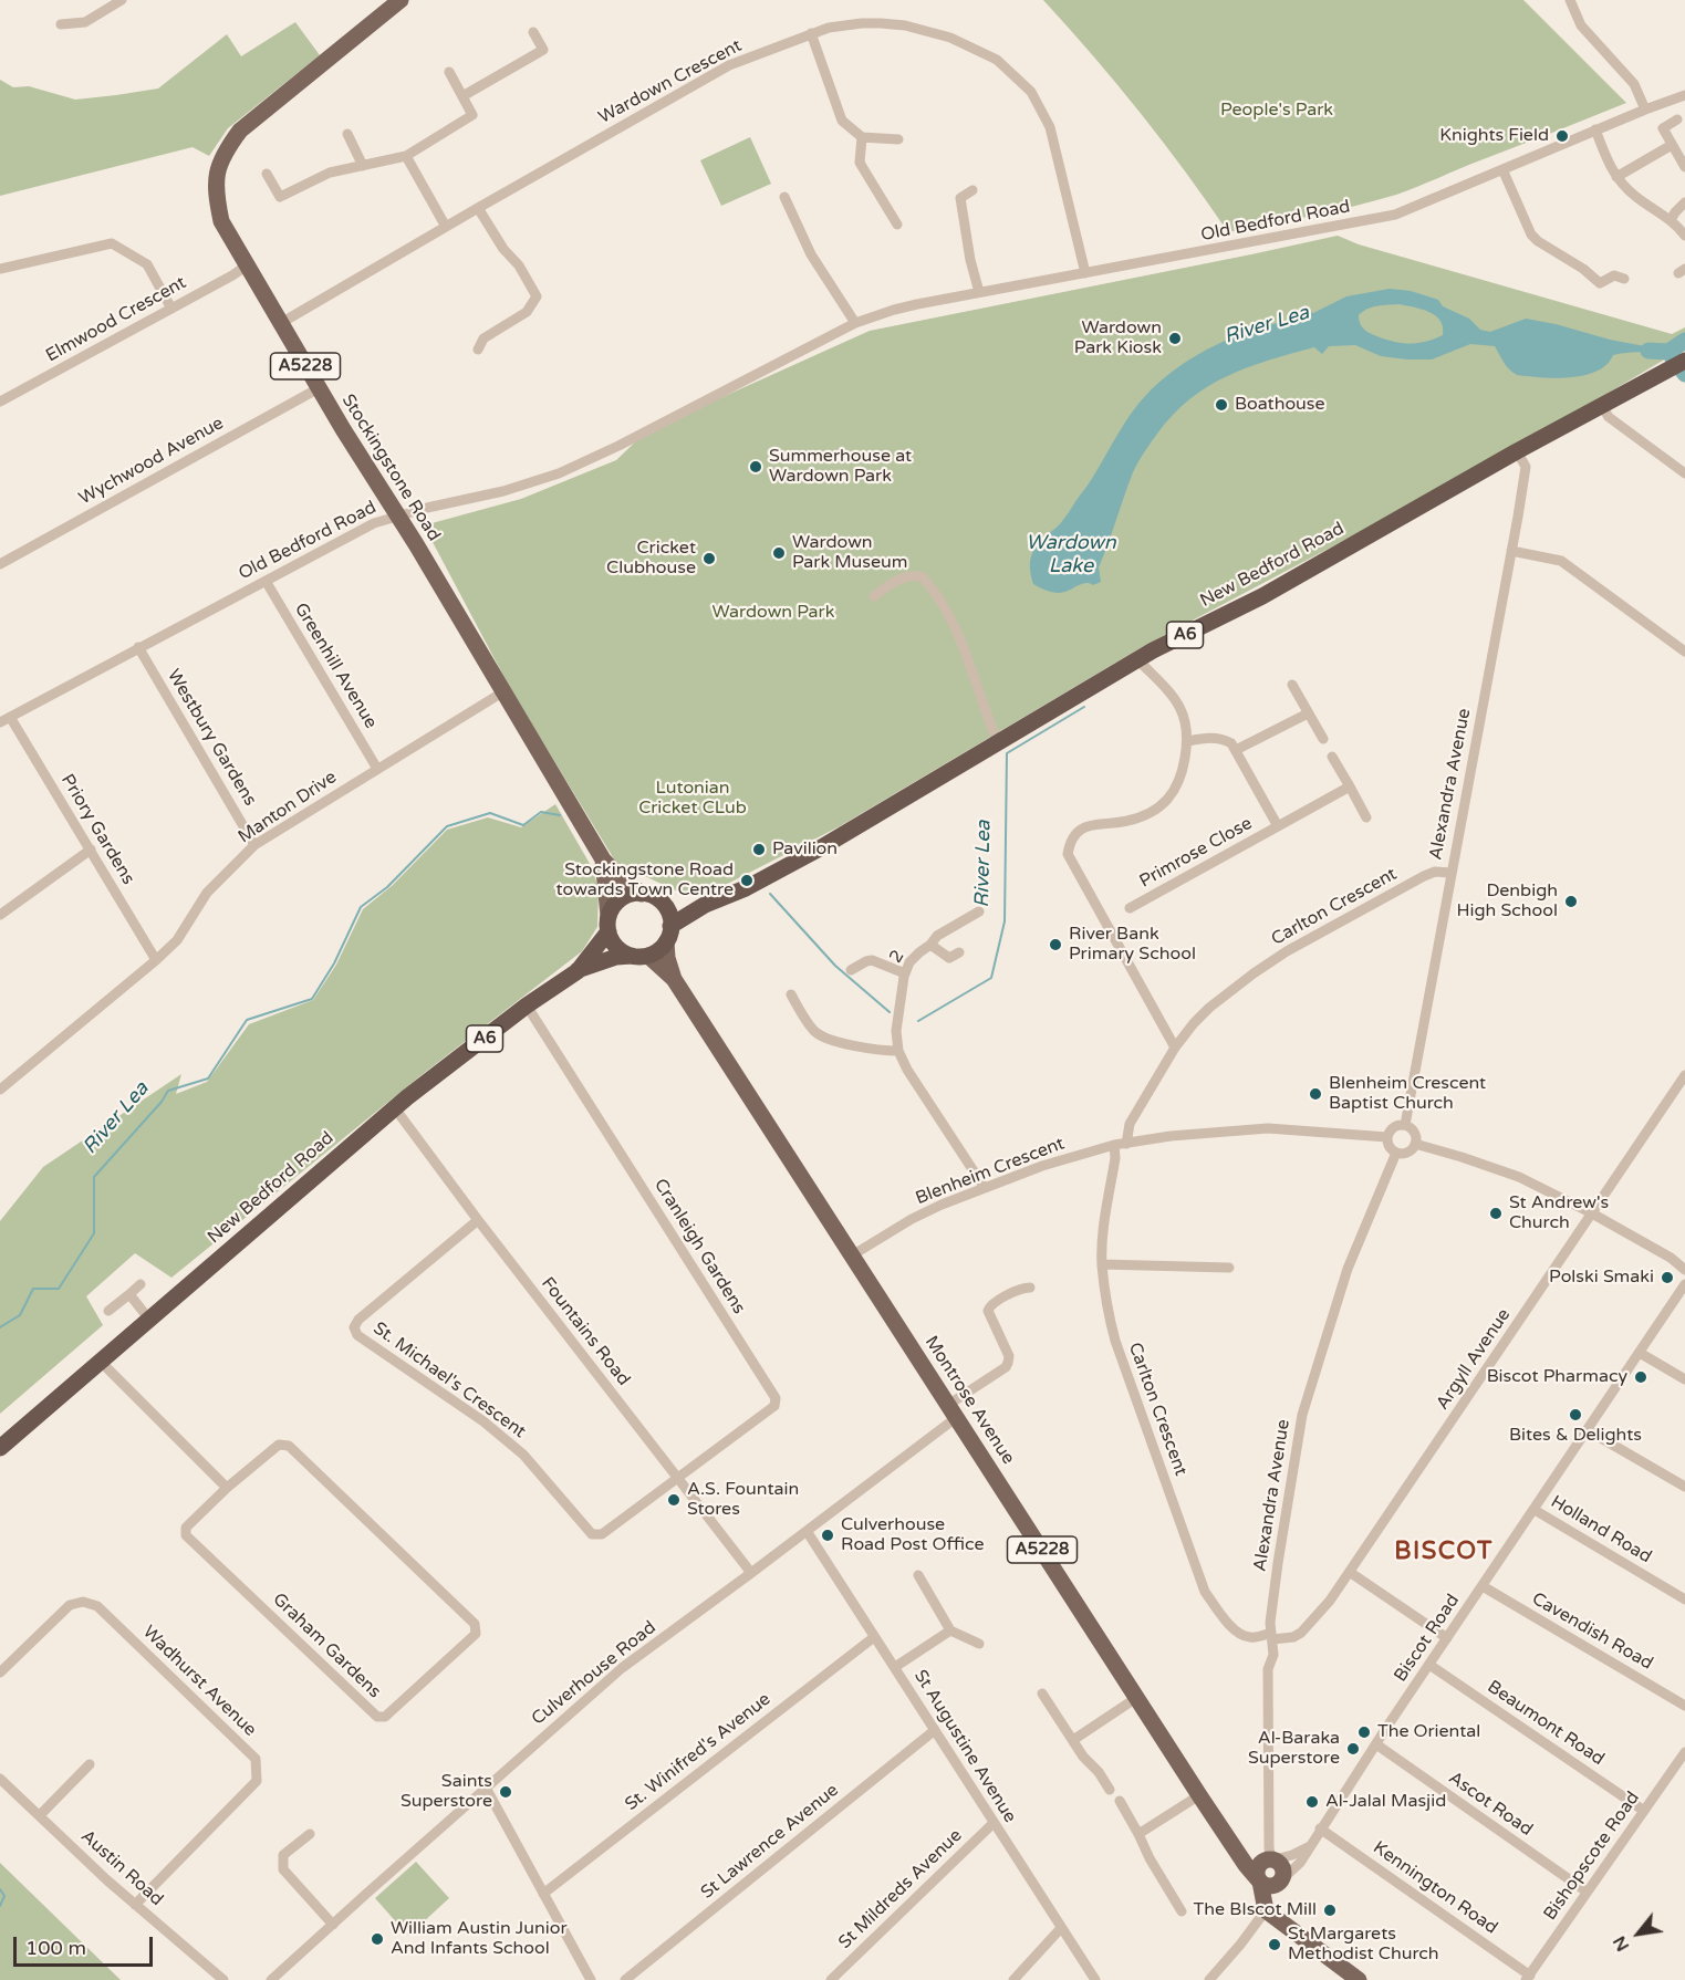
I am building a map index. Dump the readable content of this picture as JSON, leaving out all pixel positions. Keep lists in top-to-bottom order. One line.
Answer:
{"streets":{"highway":["New Bedford Road","A6"],"main road":["A5228","Stockingstone Road","Montrose Avenue"],"street":["Wardown Crescent","Old Bedford Road","Elmwood Crescent","Wychwood Avenue","Greenhill Avenue","Westbury Gardens","Alexandra Avenue","Manton Drive","Priory Gardens","Primrose Close","Carlton Crescent","2","Blenheim Crescent","Cranleigh Gardens","Fountains Road","Argyll Avenue","St. Michael's Crescent","Holland Road","Cavendish Road","Biscot Road","Graham Gardens","Culverhouse Road","Wadhurst Avenue","Beaumont Road","St Augustine Avenue","St. Winifred's Avenue","Ascot Road","St Lawrence Avenue","Bishopscote Road","Austin Road","Kennington Road","St Mildreds Avenue"]},"crossings":[["Wardown Crescent","Old Bedford Road"],["Wardown Crescent","Stockingstone Road"],["Old Bedford Road","Stockingstone Road"],["Old Bedford Road","Greenhill Avenue"],["Old Bedford Road","Westbury Gardens"],["Old Bedford Road","Priory Gardens"],["Elmwood Crescent","Stockingstone Road"],["Wychwood Avenue","Stockingstone Road"],["Stockingstone Road","New Bedford Road"],["Stockingstone Road","Manton Drive"],["Stockingstone Road","Montrose Avenue"],["New Bedford Road","Alexandra Avenue"],["New Bedford Road","Cranleigh Gardens"],["New Bedford Road","Fountains Road"],["New Bedford Road","Montrose Avenue"],["Greenhill Avenue","Manton Drive"],["Westbury Gardens","Manton Drive"],["Alexandra Avenue","Carlton Crescent"],["Alexandra Avenue","Blenheim Crescent"],["Alexandra Avenue","Argyll Avenue"],["Alexandra Avenue","Montrose Avenue"],["Alexandra Avenue","Biscot Road"],["Manton Drive","Priory Gardens"],["Carlton Crescent","Blenheim Crescent"],["Carlton Crescent","Argyll Avenue"],["Blenheim Crescent","Montrose Avenue"],["Cranleigh Gardens","Fountains Road"],["Cranleigh Gardens","St. Michael's Crescent"],["Fountains Road","St. Michael's Crescent"],["Fountains Road","Culverhouse Road"],["Montrose Avenue","Biscot Road"],["Montrose Avenue","Culverhouse Road"],["Holland Road","Biscot Road"],["Cavendish Road","Biscot Road"],["Biscot Road","Beaumont Road"],["Biscot Road","Ascot Road"],["Biscot Road","Kennington Road"],["Culverhouse Road","St Augustine Avenue"],["Wadhurst Avenue","Austin Road"],["Beaumont Road","Bishopscote Road"],["St Augustine Avenue","St. Winifred's Avenue"],["St Augustine Avenue","St Lawrence Avenue"],["St Augustine Avenue","St Mildreds Avenue"],["Ascot Road","Bishopscote Road"],["Bishopscote Road","Kennington Road"]],"districts":["BISCOT"],"water":["River Lea","Wardown Lake"],"parks":["People's Park","Wardown Park","Lutonian Cricket CLub"],"places":["Knights Field","Wardown Park Kiosk","Boathouse","Summerhouse at Wardown Park","Wardown Park Museum","Cricket Clubhouse","Pavilion","Stockingstone Road towards Town Centre","Denbigh High School","River Bank Primary School","Blenheim Crescent Baptist Church","St Andrew's Church","Polski Smaki","Biscot Pharmacy","Bites & Delights","A.S. Fountain Stores","Culverhouse Road Post Office","The Oriental","Al-Baraka Superstore","Saints Superstore","Al-Jalal Masjid","The BIscot Mill","William Austin Junior And Infants School","St Margarets Methodist Church"],"scale_bar":"100 m","north":"bottom left"}
